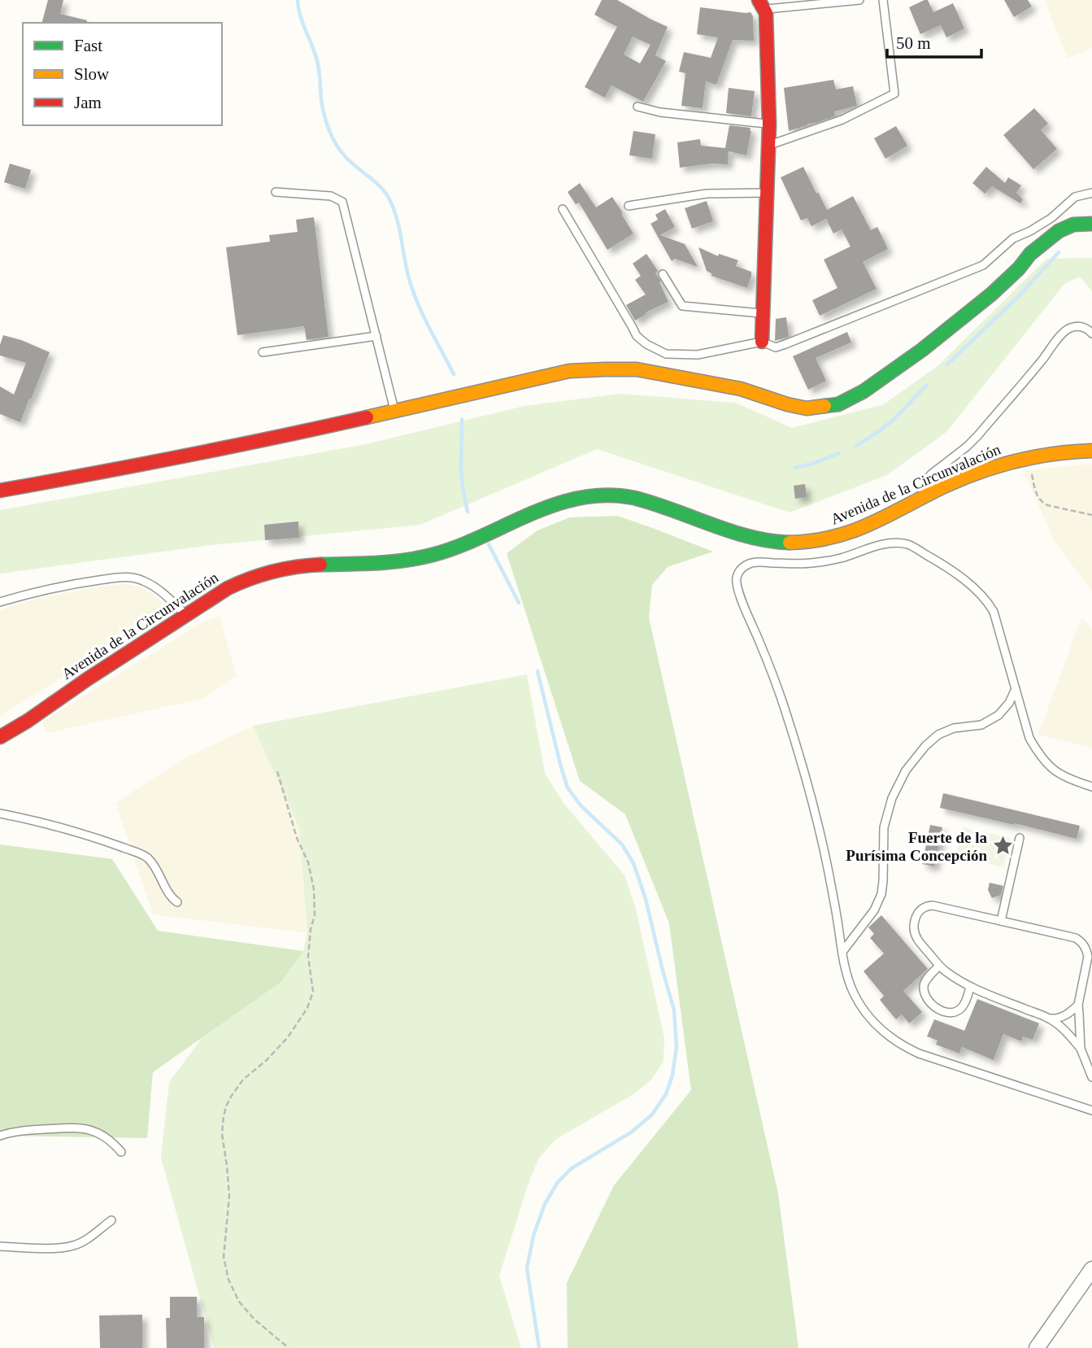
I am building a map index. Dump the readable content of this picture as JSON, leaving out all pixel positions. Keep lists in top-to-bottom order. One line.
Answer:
{"streets":{"street":["Avenida de la Circunvalación"]},"places":{"place":["Fuerte de la Purísima Concepción"]},"legend":["Fast","Slow","Jam"],"scale_bar":"50 m"}
